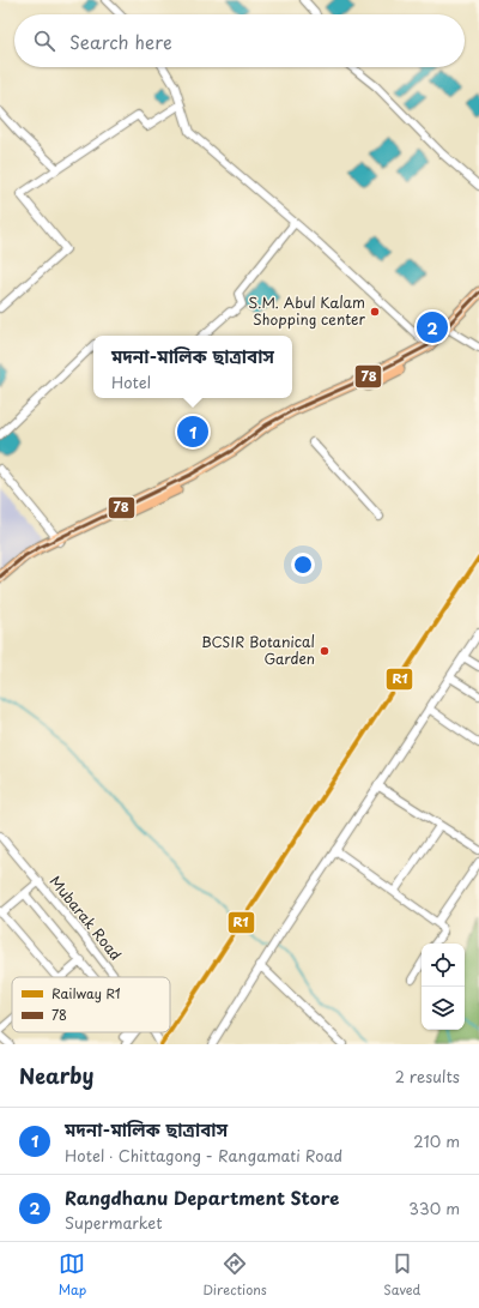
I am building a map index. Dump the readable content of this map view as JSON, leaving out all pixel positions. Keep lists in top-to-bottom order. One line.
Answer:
{"streets":{"street":["Mubarak Road"]},"places":["S.M. Abul Kalam Shopping center","BCSIR Botanical Garden"],"lines":["transit line 78","rail line R1"],"legend":["Railway R1","78"],"page":{"search":"Search here","pins":["2","1"],"popup":["মদনা-মালিক ছাত্রাবাস","Hotel"],"heading":["Nearby","2 results"],"list":[{"mark":"1","name":"মদনা-মালিক ছাত্রাবাস","note":"Hotel · Chittagong - Rangamati Road","value":"210 m"},{"mark":"2","name":"Rangdhanu Department Store","note":"Supermarket","value":"330 m"}],"nav":["Map","Directions","Saved"]}}
